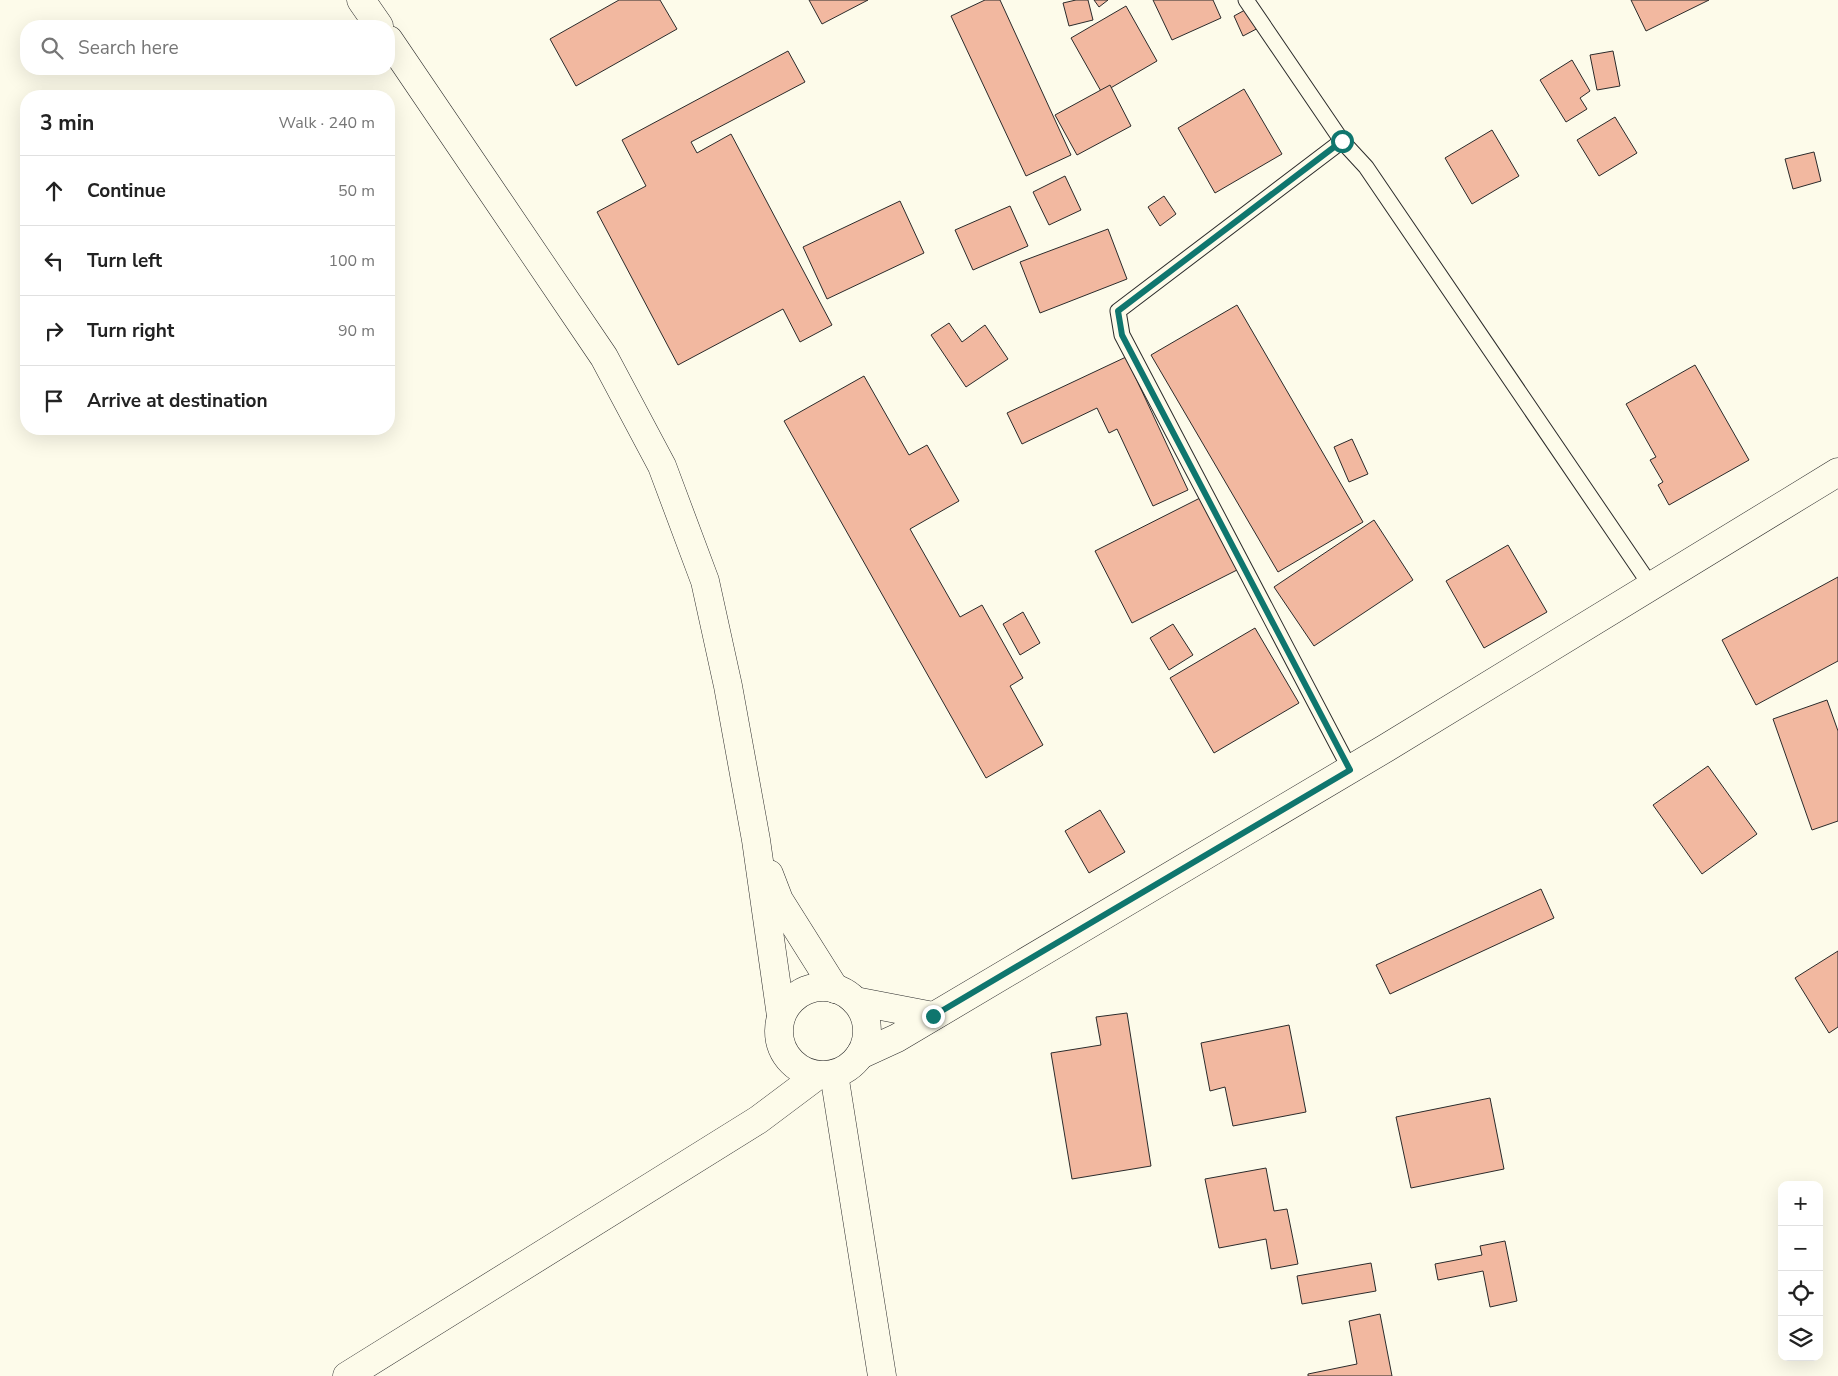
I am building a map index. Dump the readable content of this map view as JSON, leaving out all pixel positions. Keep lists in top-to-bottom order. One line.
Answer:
{"page":{"search":"Search here","heading":["3 min","Walk · 240 m"],"list":[["Continue","50 m"],["Turn left","100 m"],["Turn right","90 m"],"Arrive at destination"],"map_buttons":["+","−"]}}
